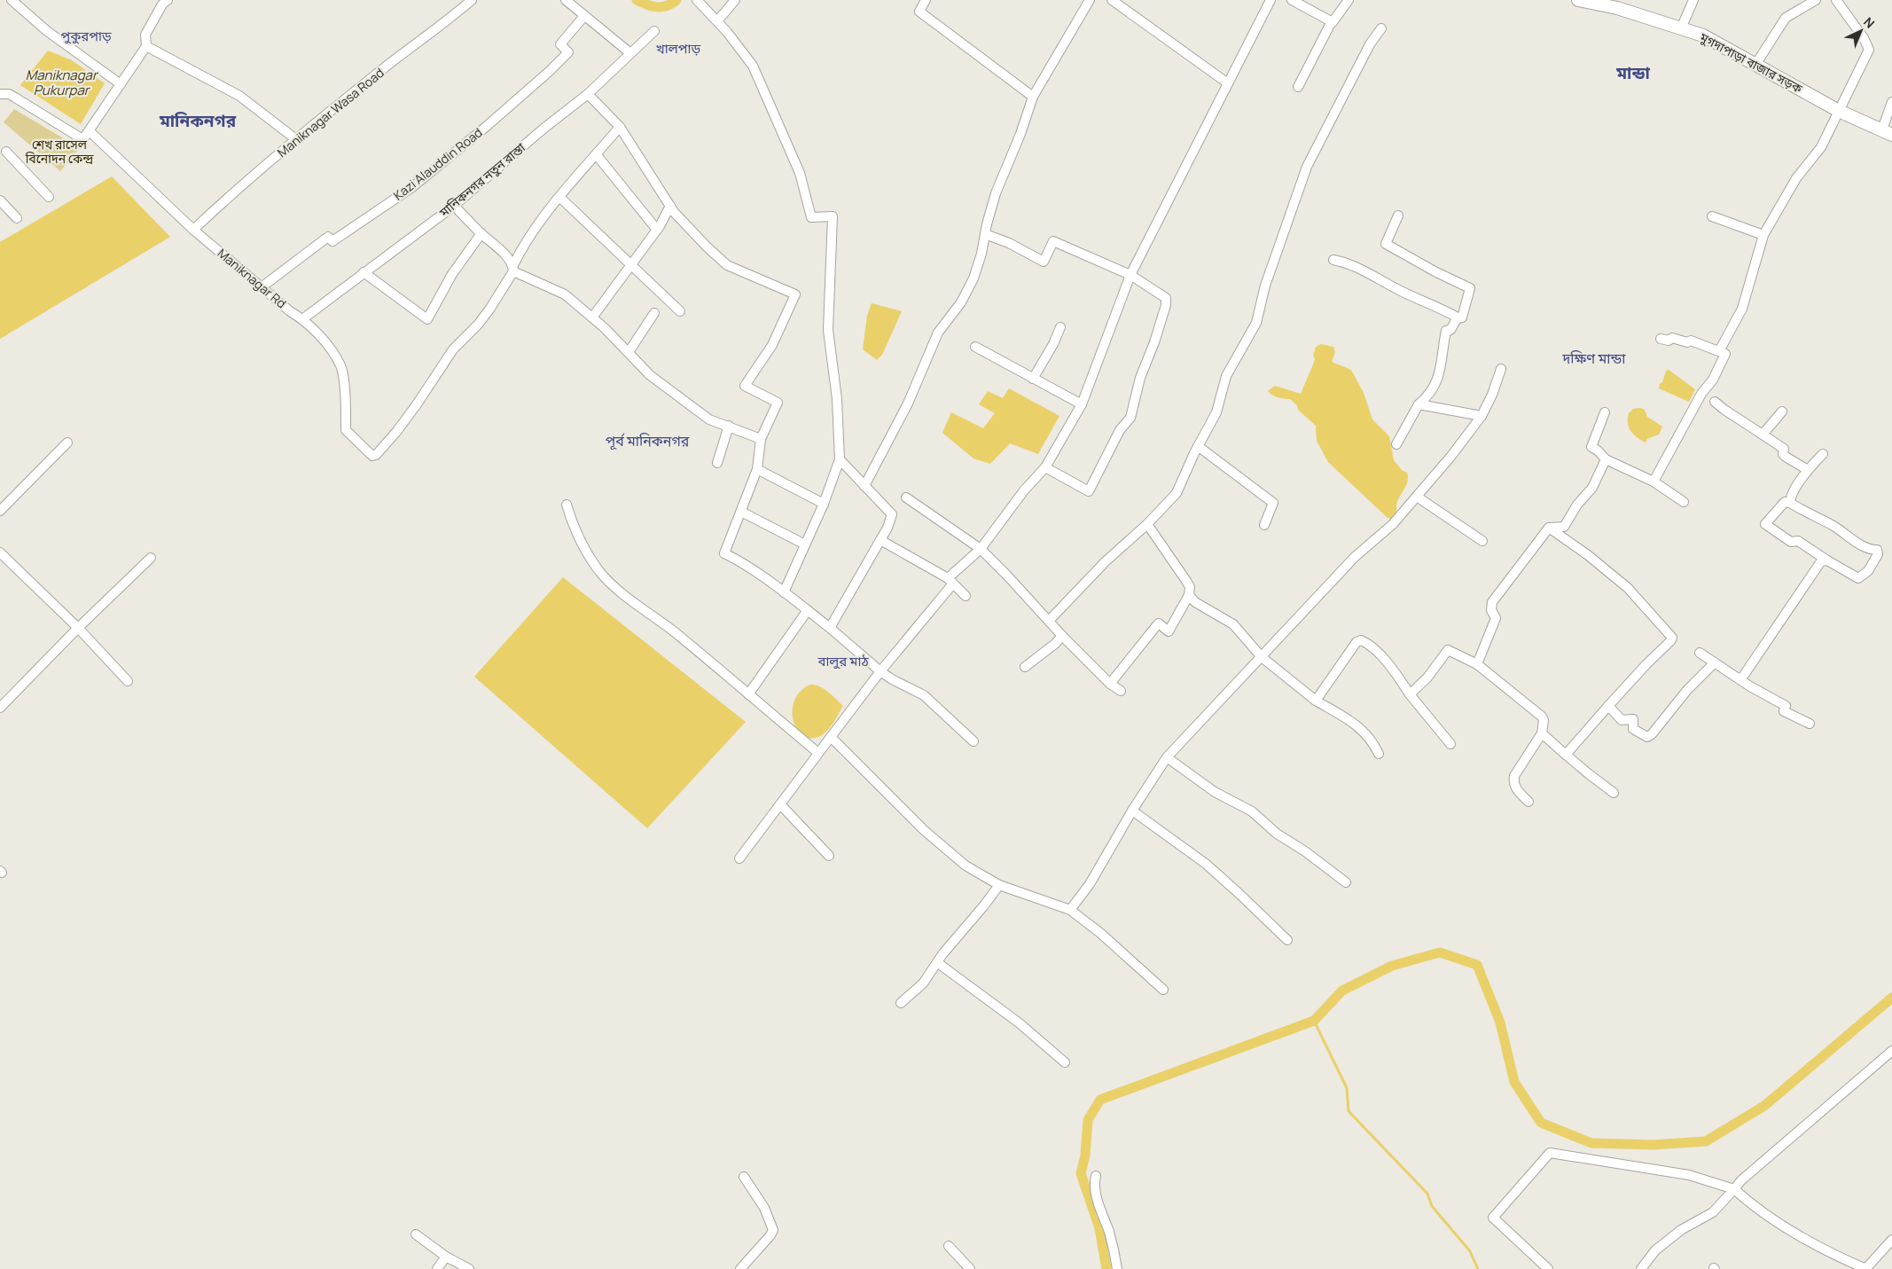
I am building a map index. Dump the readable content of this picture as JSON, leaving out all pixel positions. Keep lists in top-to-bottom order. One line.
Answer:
{"streets":{"street":["মুগদাপাড়া বাজার সড়ক","Maniknagar Wasa Road","Kazi Alauddin Road","মানিকনগর নতুন রাস্তা","Maniknagar Rd"]},"crossings":[["Maniknagar Wasa Road","Maniknagar Rd"],["Kazi Alauddin Road","Maniknagar Rd"],["মানিকনগর নতুন রাস্তা","Maniknagar Rd"]],"districts":["পুকুরপাড়","খালপাড়","মান্ডা","মানিকনগর","দক্ষিণ মান্ডা","পূর্ব মানিকনগর","বালুর মাঠ"],"water":["Maniknagar Pukurpar"],"parks":["শেখ রাসেল বিনোদন কেন্দ্র"],"north":"top right"}
